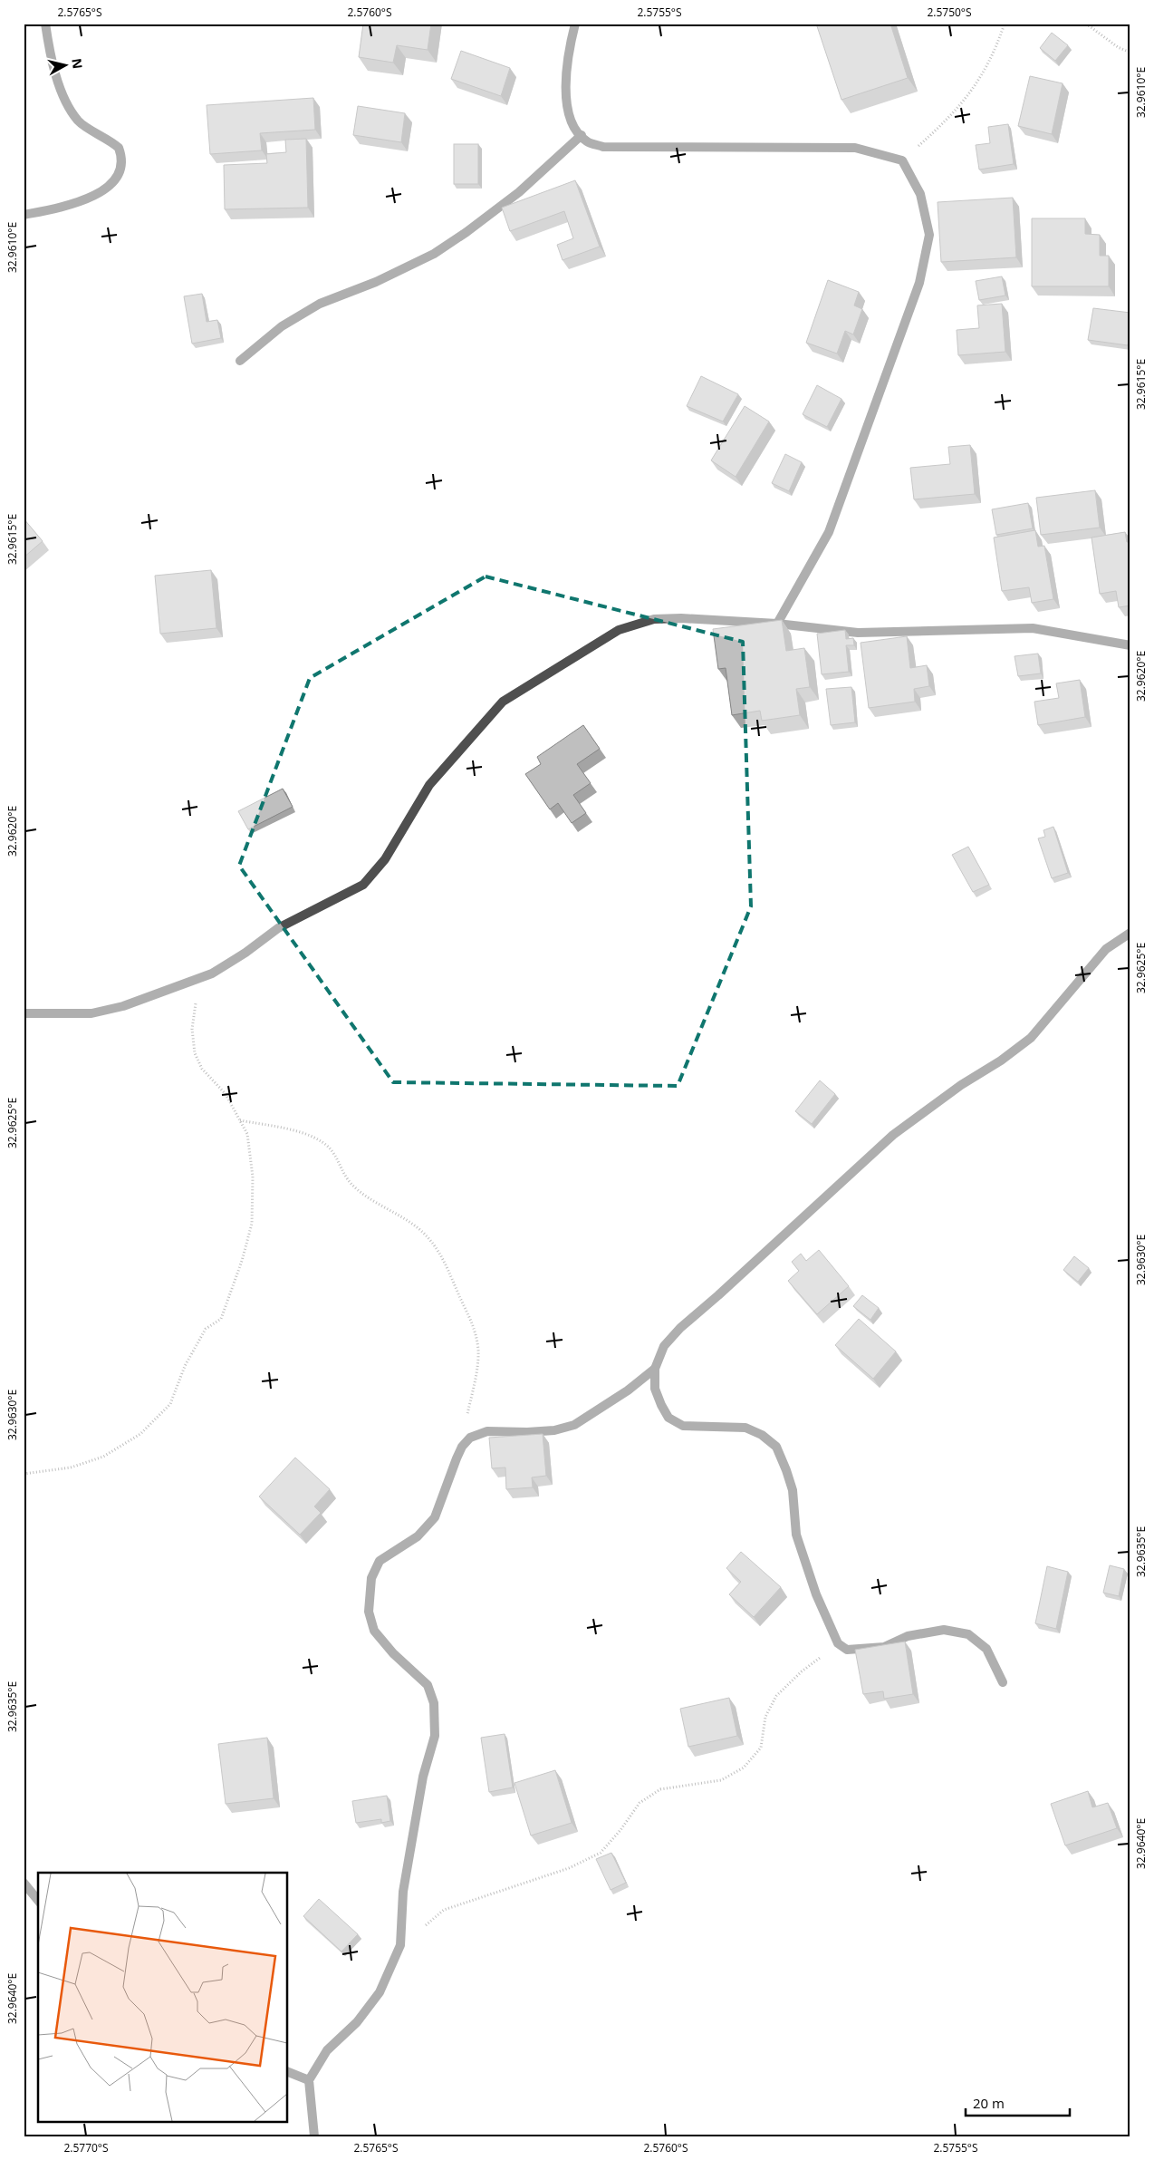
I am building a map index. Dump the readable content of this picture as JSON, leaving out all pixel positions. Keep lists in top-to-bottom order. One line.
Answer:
{"scale_bar":"20 m","north":"right","coordinates":["2.5765°S","2.5760°S","2.5755°S","2.5750°S","32.9610°E","32.9615°E","32.9620°E","32.9625°E","32.9630°E","32.9635°E","32.9640°E","2.5770°S"]}
